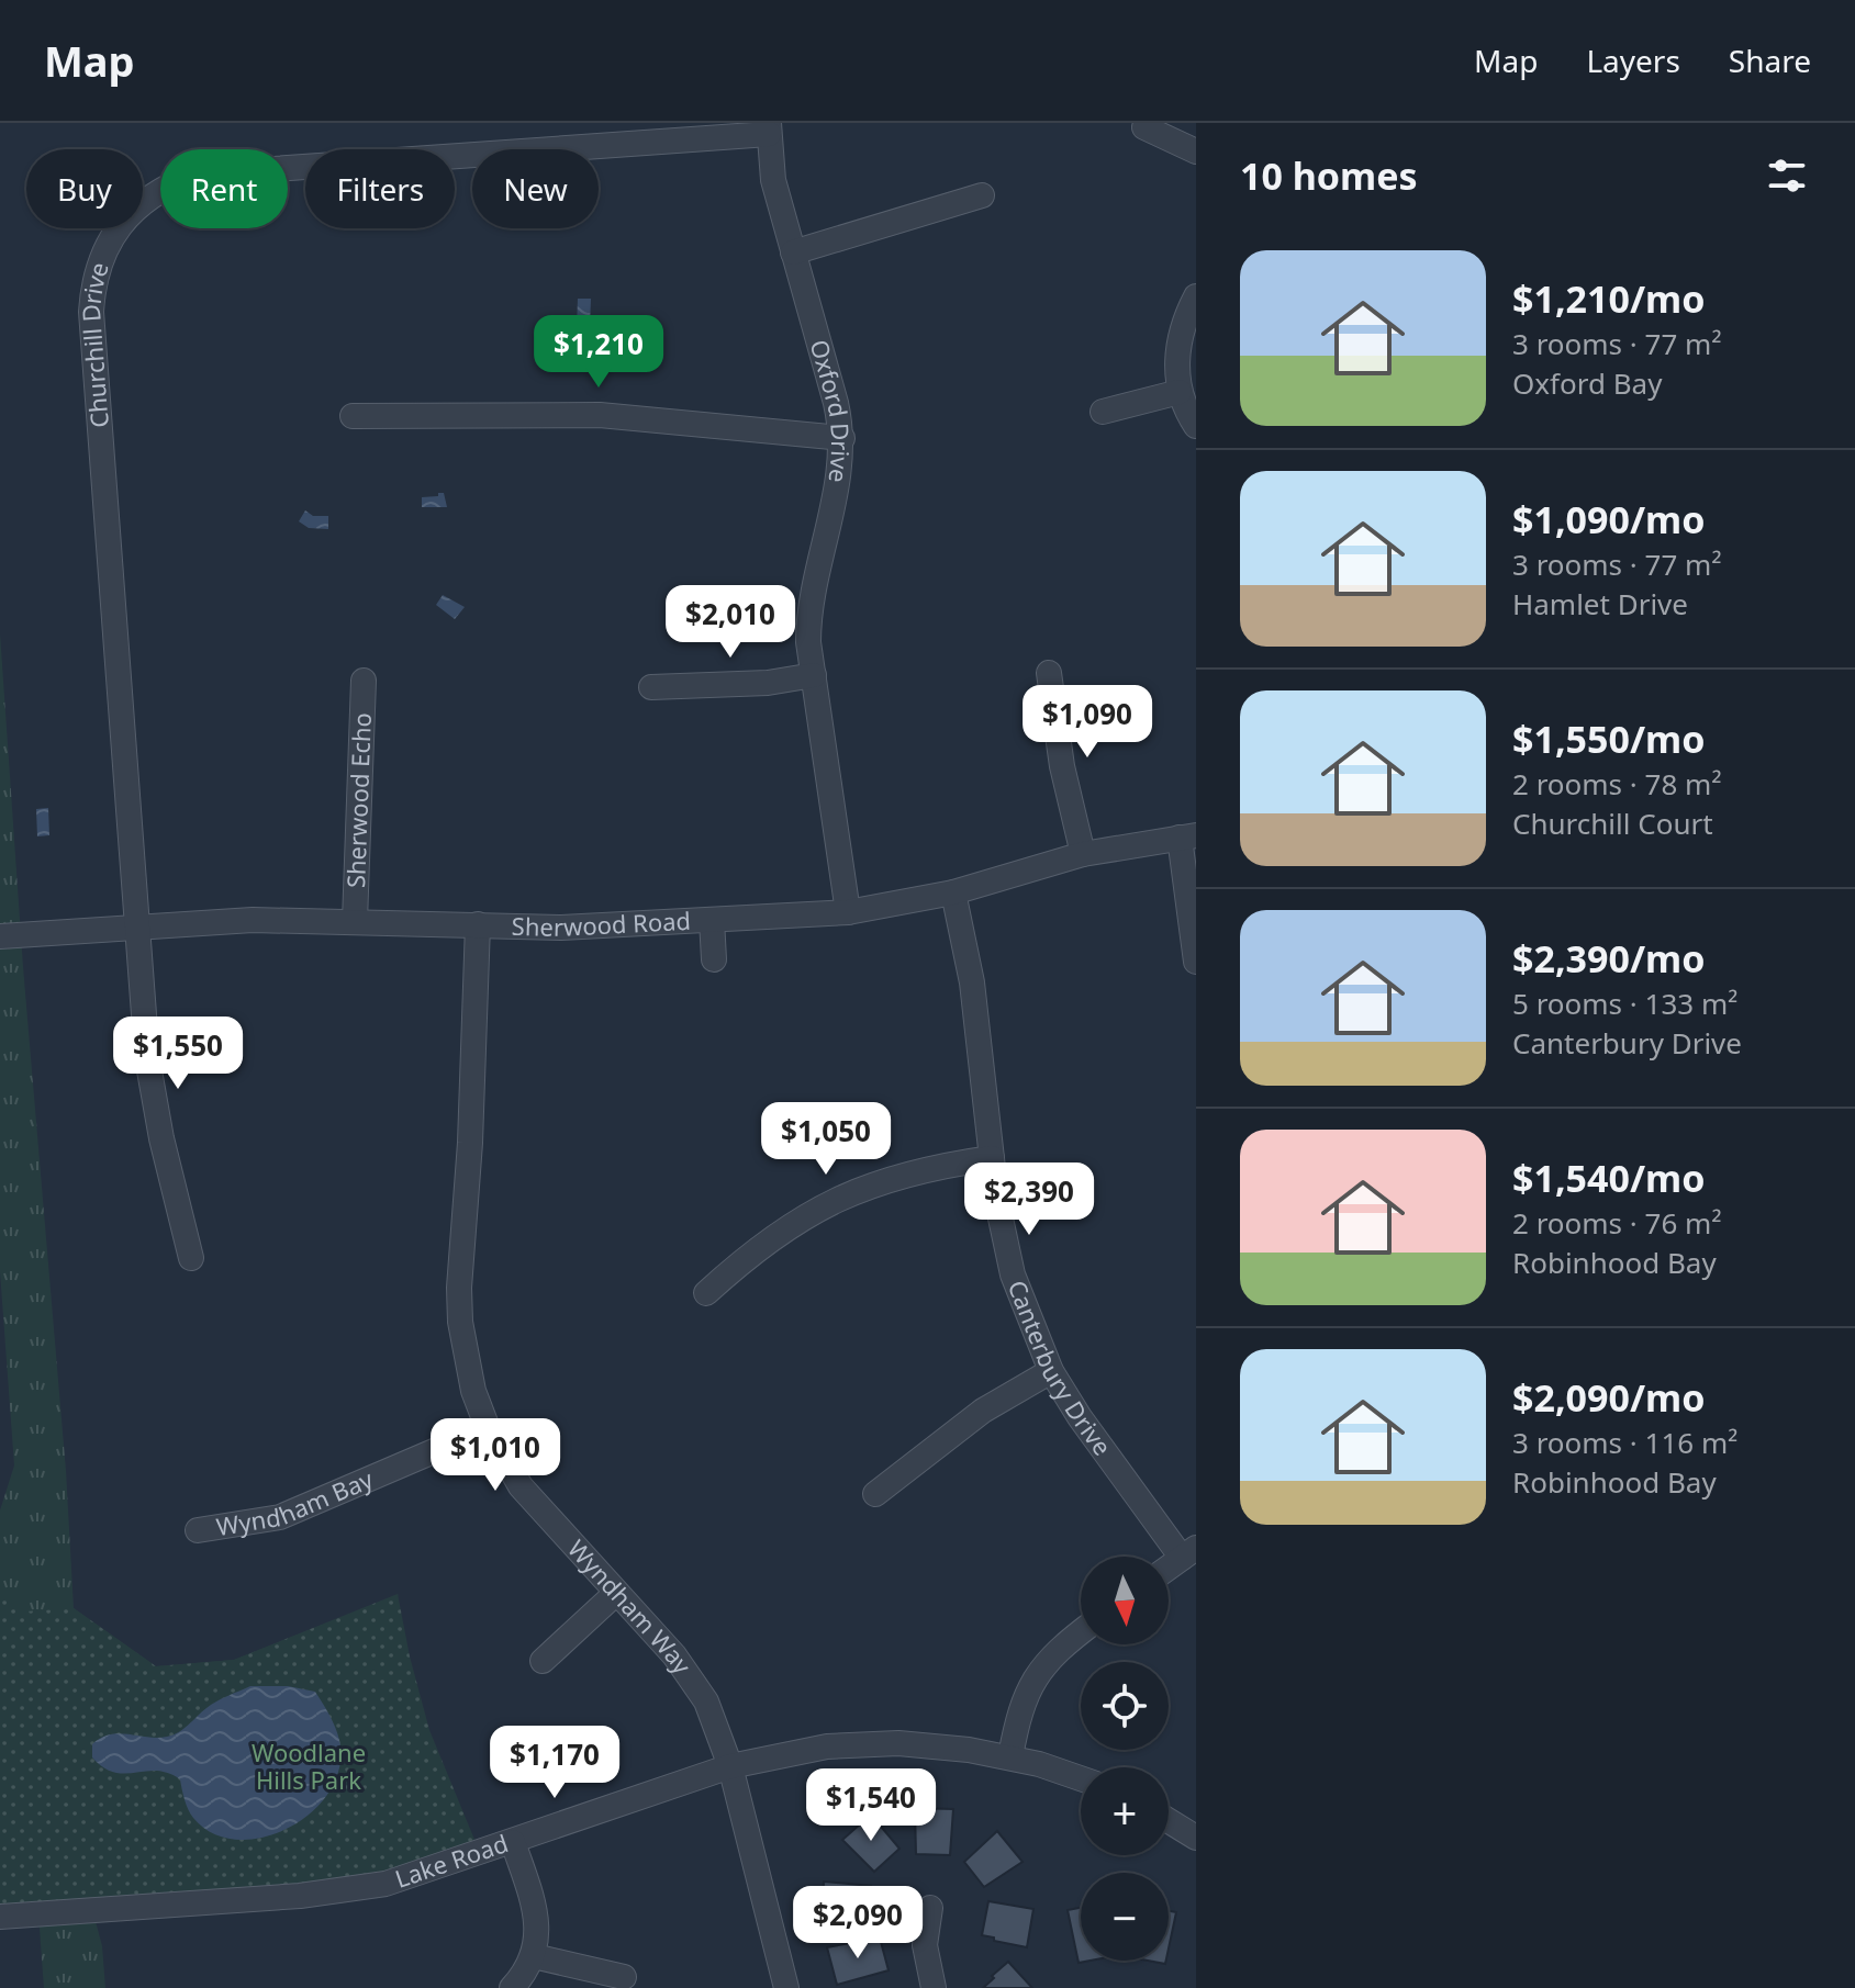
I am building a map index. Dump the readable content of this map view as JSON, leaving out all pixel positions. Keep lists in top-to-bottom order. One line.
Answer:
{"streets":{"street":["Churchill Drive","Oxford Drive","Sherwood Echo","Sherwood Road","Canterbury Drive","Wyndham Bay","Wyndham Way","Lake Road"]},"crossings":[["Churchill Drive","Oxford Drive"],["Churchill Drive","Sherwood Road"],["Oxford Drive","Sherwood Road"],["Sherwood Echo","Sherwood Road"],["Sherwood Road","Canterbury Drive"],["Sherwood Road","Wyndham Way"],["Wyndham Bay","Wyndham Way"],["Wyndham Way","Lake Road"]],"parks":["Woodlane Hills Park"],"north":"bottom","page":{"header":"Map","nav":["Map","Layers","Share"],"heading":"10 homes","chip":["Buy","Rent","Filters","New"],"list":[{"name":"$1,210/mo","note":"3 rooms · 77 m² · Oxford Bay"},{"name":"$1,090/mo","note":"3 rooms · 77 m² · Hamlet Drive"},{"name":"$1,550/mo","note":"2 rooms · 78 m² · Churchill Court"},{"name":"$2,390/mo","note":"5 rooms · 133 m² · Canterbury Drive"},{"name":"$1,540/mo","note":"2 rooms · 76 m² · Robinhood Bay"},{"name":"$2,090/mo","note":"3 rooms · 116 m² · Robinhood Bay"}],"price":["$1,210","$2,010","$1,090","$1,550","$1,050","$2,390","$1,010","$1,170","$1,540","$2,090"],"map_buttons":["+","−"]}}
